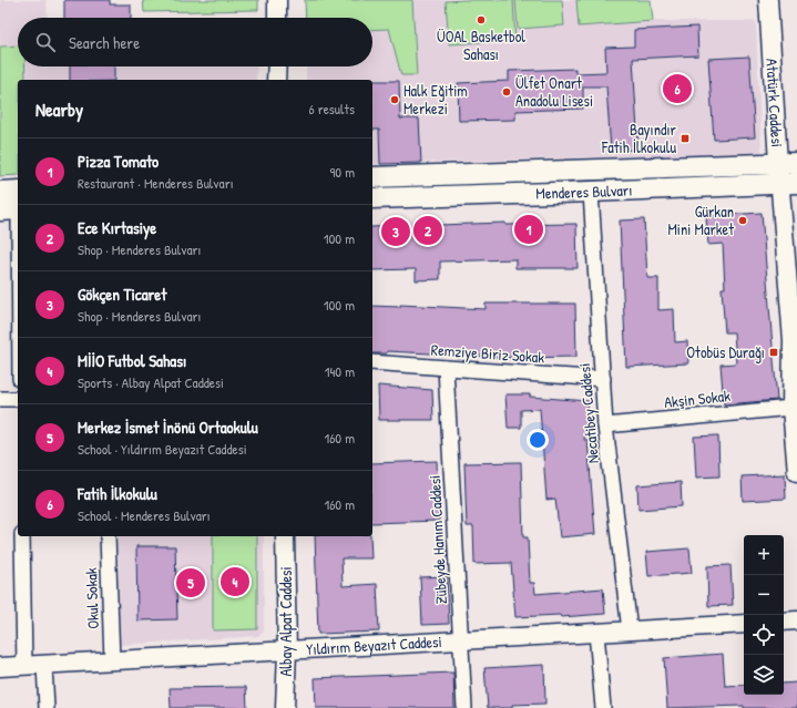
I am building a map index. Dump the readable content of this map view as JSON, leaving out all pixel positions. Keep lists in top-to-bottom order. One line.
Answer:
{"streets":{"main road":["Menderes Bulvarı"],"street":["Atatürk Caddesi","Remziye Biriz Sokak","Akşin Sokak","Necatibey Caddesi","Zübeyde Hanım Caddesi","Okul Sokak","Albay Alpat Caddesi","Yıldırım Beyazıt Caddesi"]},"crossings":[["Atatürk Caddesi","Menderes Bulvarı"],["Atatürk Caddesi","Akşin Sokak"],["Menderes Bulvarı","Necatibey Caddesi"],["Remziye Biriz Sokak","Necatibey Caddesi"],["Remziye Biriz Sokak","Zübeyde Hanım Caddesi"],["Akşin Sokak","Necatibey Caddesi"],["Necatibey Caddesi","Yıldırım Beyazıt Caddesi"],["Zübeyde Hanım Caddesi","Yıldırım Beyazıt Caddesi"],["Okul Sokak","Yıldırım Beyazıt Caddesi"],["Albay Alpat Caddesi","Yıldırım Beyazıt Caddesi"]],"places":{"other":["ÜOAL Basketbol Sahası","Ülfet Onart Anadolu Lisesi","Halk Eğitim Merkezi","Gürkan Mini Market"],"transit":["Bayındır Fatih İlkokulu","Otobüs Durağı"]},"page":{"search":"Search here","pins":["6","1","2","3","4","5"],"heading":["Nearby","6 results"],"list":[{"mark":"1","name":"Pizza Tomato","note":"Restaurant · Menderes Bulvarı","value":"90 m"},{"mark":"2","name":"Ece Kırtasiye","note":"Shop · Menderes Bulvarı","value":"100 m"},{"mark":"3","name":"Gökçen Ticaret","note":"Shop · Menderes Bulvarı","value":"100 m"},{"mark":"4","name":"MİİO Futbol Sahası","note":"Sports · Albay Alpat Caddesi","value":"140 m"},{"mark":"5","name":"Merkez İsmet İnönü Ortaokulu","note":"School · Yıldırım Beyazıt Caddesi","value":"160 m"},{"mark":"6","name":"Fatih İlkokulu","note":"School · Menderes Bulvarı","value":"160 m"}],"map_buttons":["+","−"]}}
